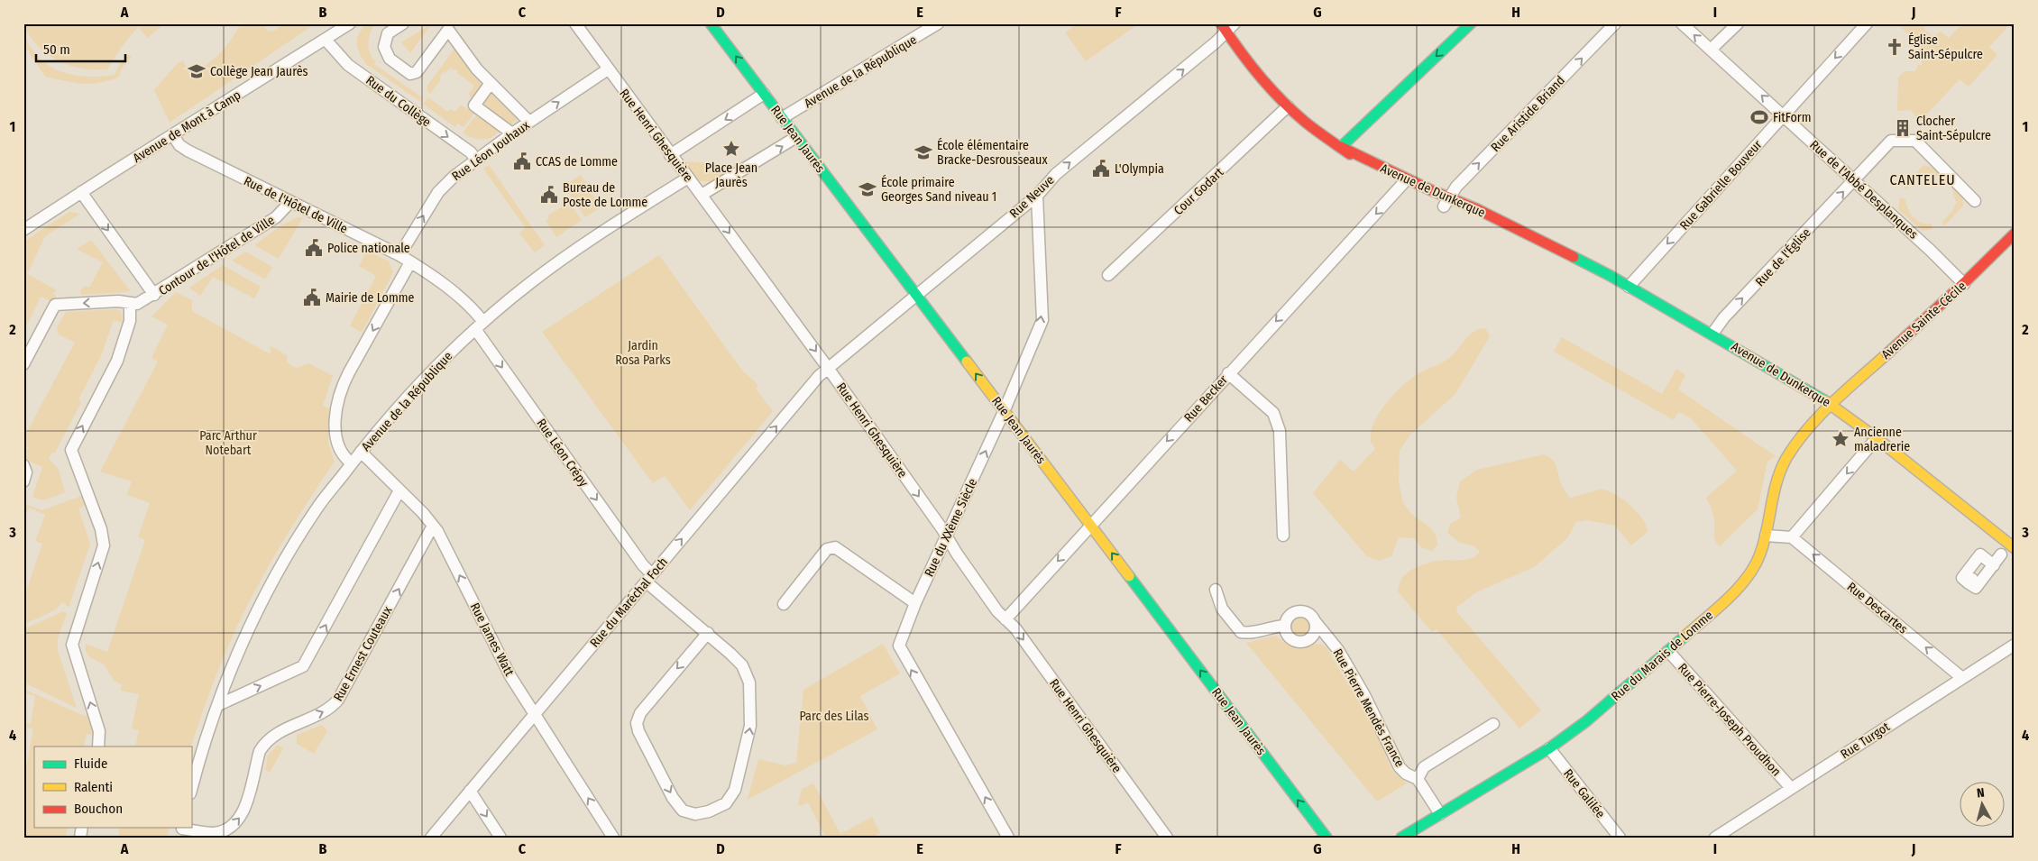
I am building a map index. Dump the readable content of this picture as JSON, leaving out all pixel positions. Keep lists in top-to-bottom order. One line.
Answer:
{"streets":{"street":["Avenue de la République","Rue du Collège","Rue Aristide Briand","Avenue de Mont à Camp","Rue Henri Ghesquière","Rue Jean Jaurès","Rue Léon Jouhaux","Rue Gabrielle Bouveur","Rue de l'Abbé Desplanques","Avenue de Dunkerque","Cour Godart","Rue Neuve","Rue de l'Hôtel de Ville","Contour de l'Hôtel de Ville","Rue de l'Église","Avenue Sainte-Cécile","Rue Becker","Rue Léon Crépy","Rue du XXème Siècle","Rue du Maréchal Foch","Rue Descartes","Rue James Watt","Rue Ernest Couteaux","Rue du Marais de Lomme","Rue Pierre Mendès France","Rue Pierre-Joseph Proudhon","Rue Turgot","Rue Galilée"]},"crossings":[["Avenue de la République","Rue Henri Ghesquière"],["Avenue de la République","Rue Jean Jaurès"],["Avenue de la République","Rue de l'Hôtel de Ville"],["Avenue de la République","Rue Léon Crépy"],["Avenue de la République","Rue James Watt"],["Rue du Collège","Avenue de Mont à Camp"],["Rue du Collège","Rue Léon Jouhaux"],["Rue Aristide Briand","Avenue de Dunkerque"],["Avenue de Mont à Camp","Rue de l'Hôtel de Ville"],["Avenue de Mont à Camp","Contour de l'Hôtel de Ville"],["Rue Henri Ghesquière","Rue Léon Jouhaux"],["Rue Henri Ghesquière","Rue Neuve"],["Rue Henri Ghesquière","Rue Becker"],["Rue Henri Ghesquière","Rue du XXème Siècle"],["Rue Henri Ghesquière","Rue du Maréchal Foch"],["Rue Jean Jaurès","Rue Neuve"],["Rue Jean Jaurès","Rue Becker"],["Rue Jean Jaurès","Rue du XXème Siècle"],["Rue Léon Jouhaux","Rue de l'Hôtel de Ville"],["Rue Gabrielle Bouveur","Rue de l'Abbé Desplanques"],["Rue Gabrielle Bouveur","Avenue de Dunkerque"],["Rue de l'Abbé Desplanques","Rue de l'Église"],["Rue de l'Abbé Desplanques","Avenue Sainte-Cécile"],["Avenue de Dunkerque","Cour Godart"],["Avenue de Dunkerque","Rue Neuve"],["Avenue de Dunkerque","Rue de l'Église"],["Avenue de Dunkerque","Avenue Sainte-Cécile"],["Avenue de Dunkerque","Rue Becker"],["Rue Neuve","Rue du XXème Siècle"],["Rue Neuve","Rue du Maréchal Foch"],["Rue de l'Hôtel de Ville","Contour de l'Hôtel de Ville"],["Rue de l'Hôtel de Ville","Rue Léon Crépy"],["Avenue Sainte-Cécile","Rue du Marais de Lomme"],["Rue Léon Crépy","Rue du Maréchal Foch"],["Rue du Maréchal Foch","Rue James Watt"],["Rue Descartes","Rue Turgot"],["Rue James Watt","Rue Ernest Couteaux"],["Rue du Marais de Lomme","Rue Pierre Mendès France"],["Rue du Marais de Lomme","Rue Pierre-Joseph Proudhon"],["Rue du Marais de Lomme","Rue Galilée"],["Rue Pierre-Joseph Proudhon","Rue Turgot"]],"one_way":["Rue Aristide Briand","Rue Henri Ghesquière","Rue Jean Jaurès","Rue Léon Jouhaux","Rue Gabrielle Bouveur","Rue de l'Abbé Desplanques","Rue Neuve","Contour de l'Hôtel de Ville","Rue de l'Église","Rue Becker","Rue du XXème Siècle","Rue du Maréchal Foch","Rue Descartes","Rue James Watt"],"districts":["CANTELEU"],"parks":["Jardin Rosa Parks","Parc Arthur Notebart","Parc des Lilas"],"places":{"church":["Église Saint-Sépulcre"],"school or university":["Collège Jean Jaurès","École élémentaire Bracke-Desrousseaux","École primaire Georges Sand niveau 1"],"sports":["FitForm"],"building":["Clocher Saint-Sépulcre"],"place":["Place Jean Jaurès","Ancienne maladrerie"],"public building":["CCAS de Lomme","L'Olympia","Bureau de Poste de Lomme","Police nationale","Mairie de Lomme"]},"legend":["Fluide","Ralenti","Bouchon"],"scale_bar":"50 m","north":"top","grid":{"columns":["A","B","C","D","E","F","G","H","I","J"],"rows":["1","2","3","4"]}}
